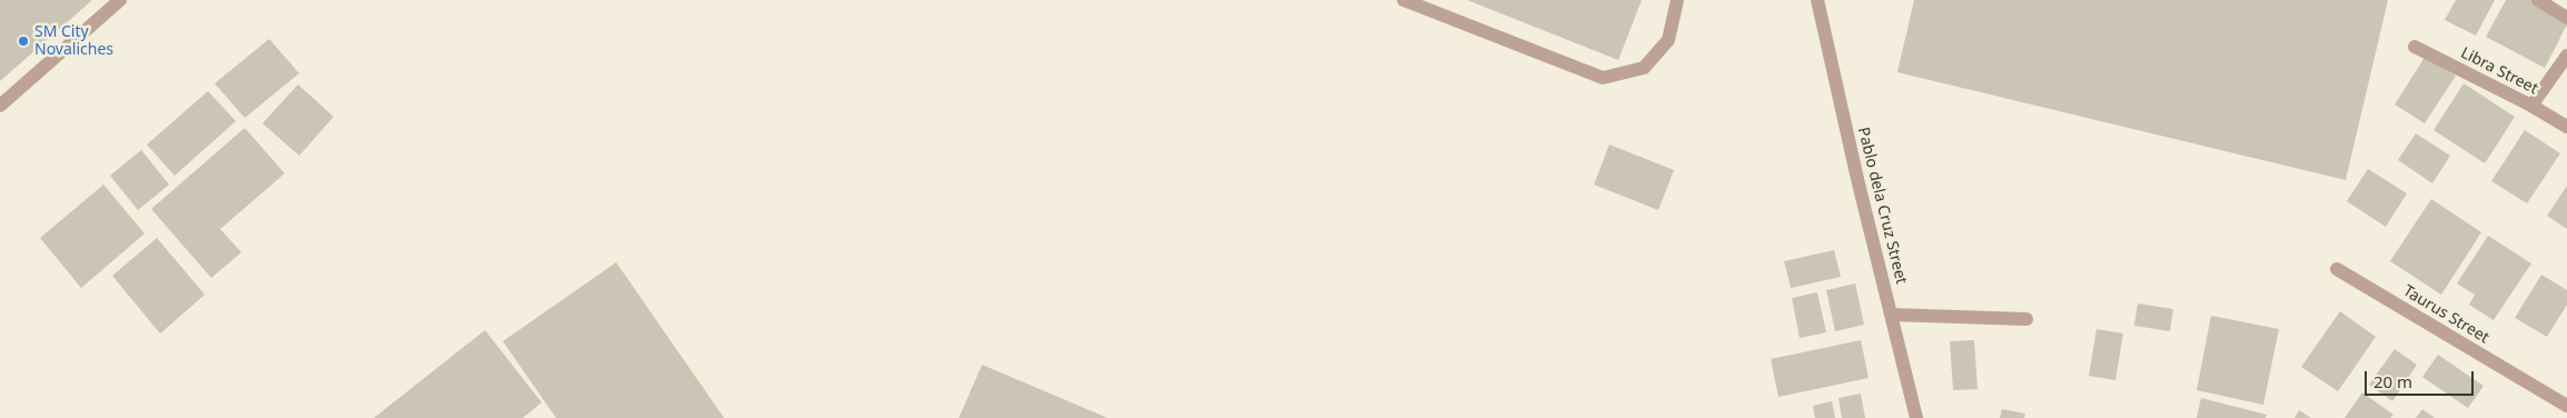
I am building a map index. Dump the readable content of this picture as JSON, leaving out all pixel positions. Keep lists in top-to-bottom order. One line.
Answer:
{"streets":{"street":["Libra Street","Pablo dela Cruz Street","Taurus Street"]},"places":["SM City Novaliches"],"scale_bar":"20 m"}
